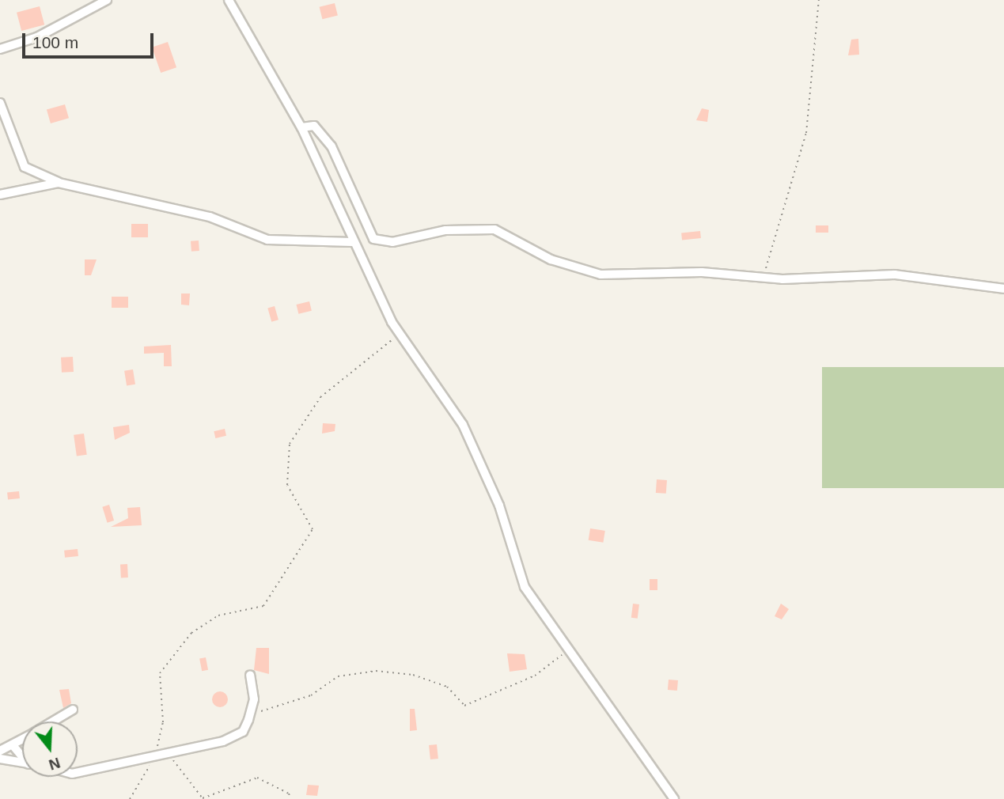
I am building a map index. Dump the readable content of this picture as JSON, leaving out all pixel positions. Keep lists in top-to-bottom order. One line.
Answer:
{"scale_bar":"100 m","north":"bottom"}
